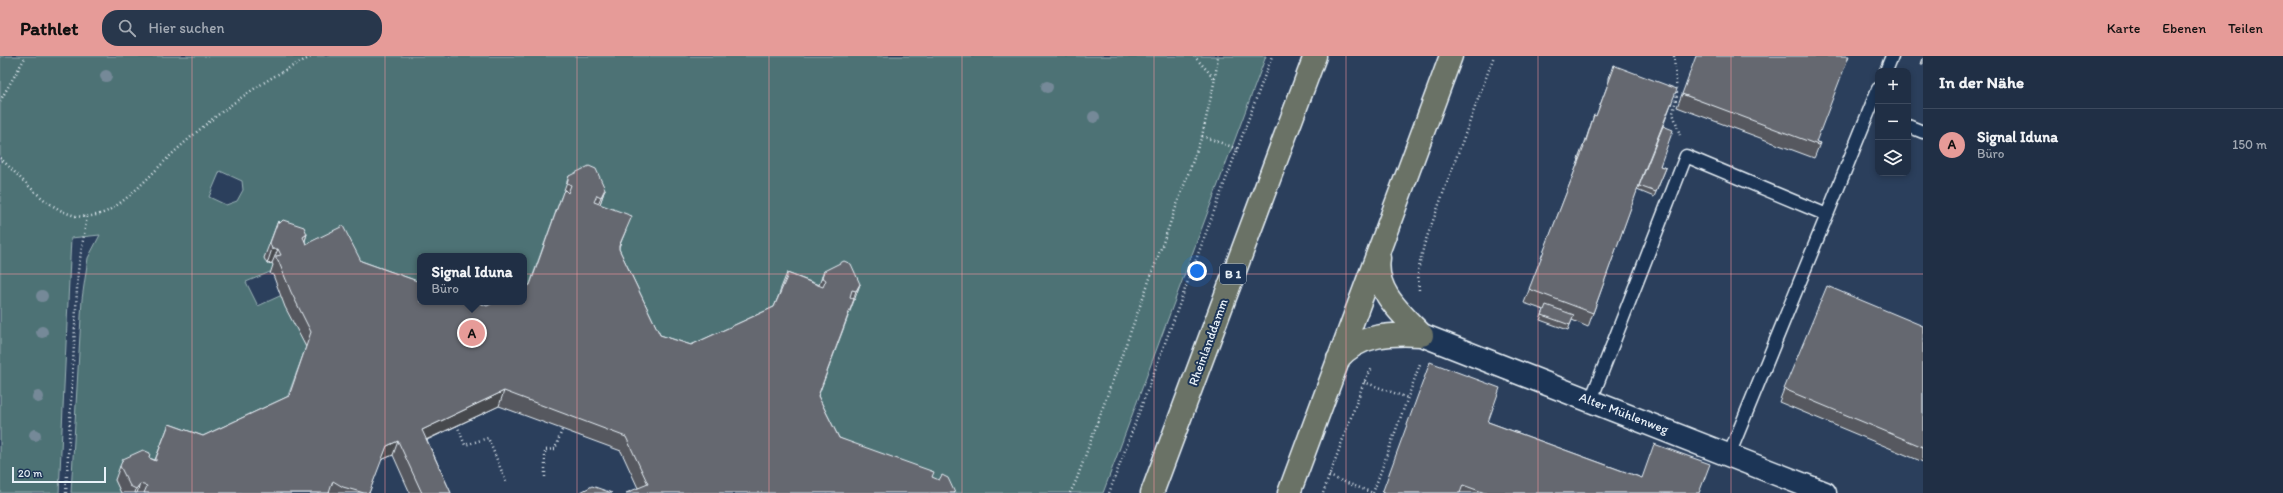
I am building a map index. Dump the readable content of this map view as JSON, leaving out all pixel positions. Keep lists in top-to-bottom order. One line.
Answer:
{"streets":{"main road":["B 1","Rheinlanddamm"],"street":["Alter Mühlenweg"]},"scale_bar":"20 m","page":{"header":"Pathlet","search":"Hier suchen","nav":["Karte","Ebenen","Teilen"],"heading":"In der Nähe","map_buttons":["+","−"],"list":[{"mark":"A","name":"Signal Iduna","note":"Büro","value":"150 m"}],"popup":["Signal Iduna","Büro"],"pins":"A","scale":"20 m"}}
